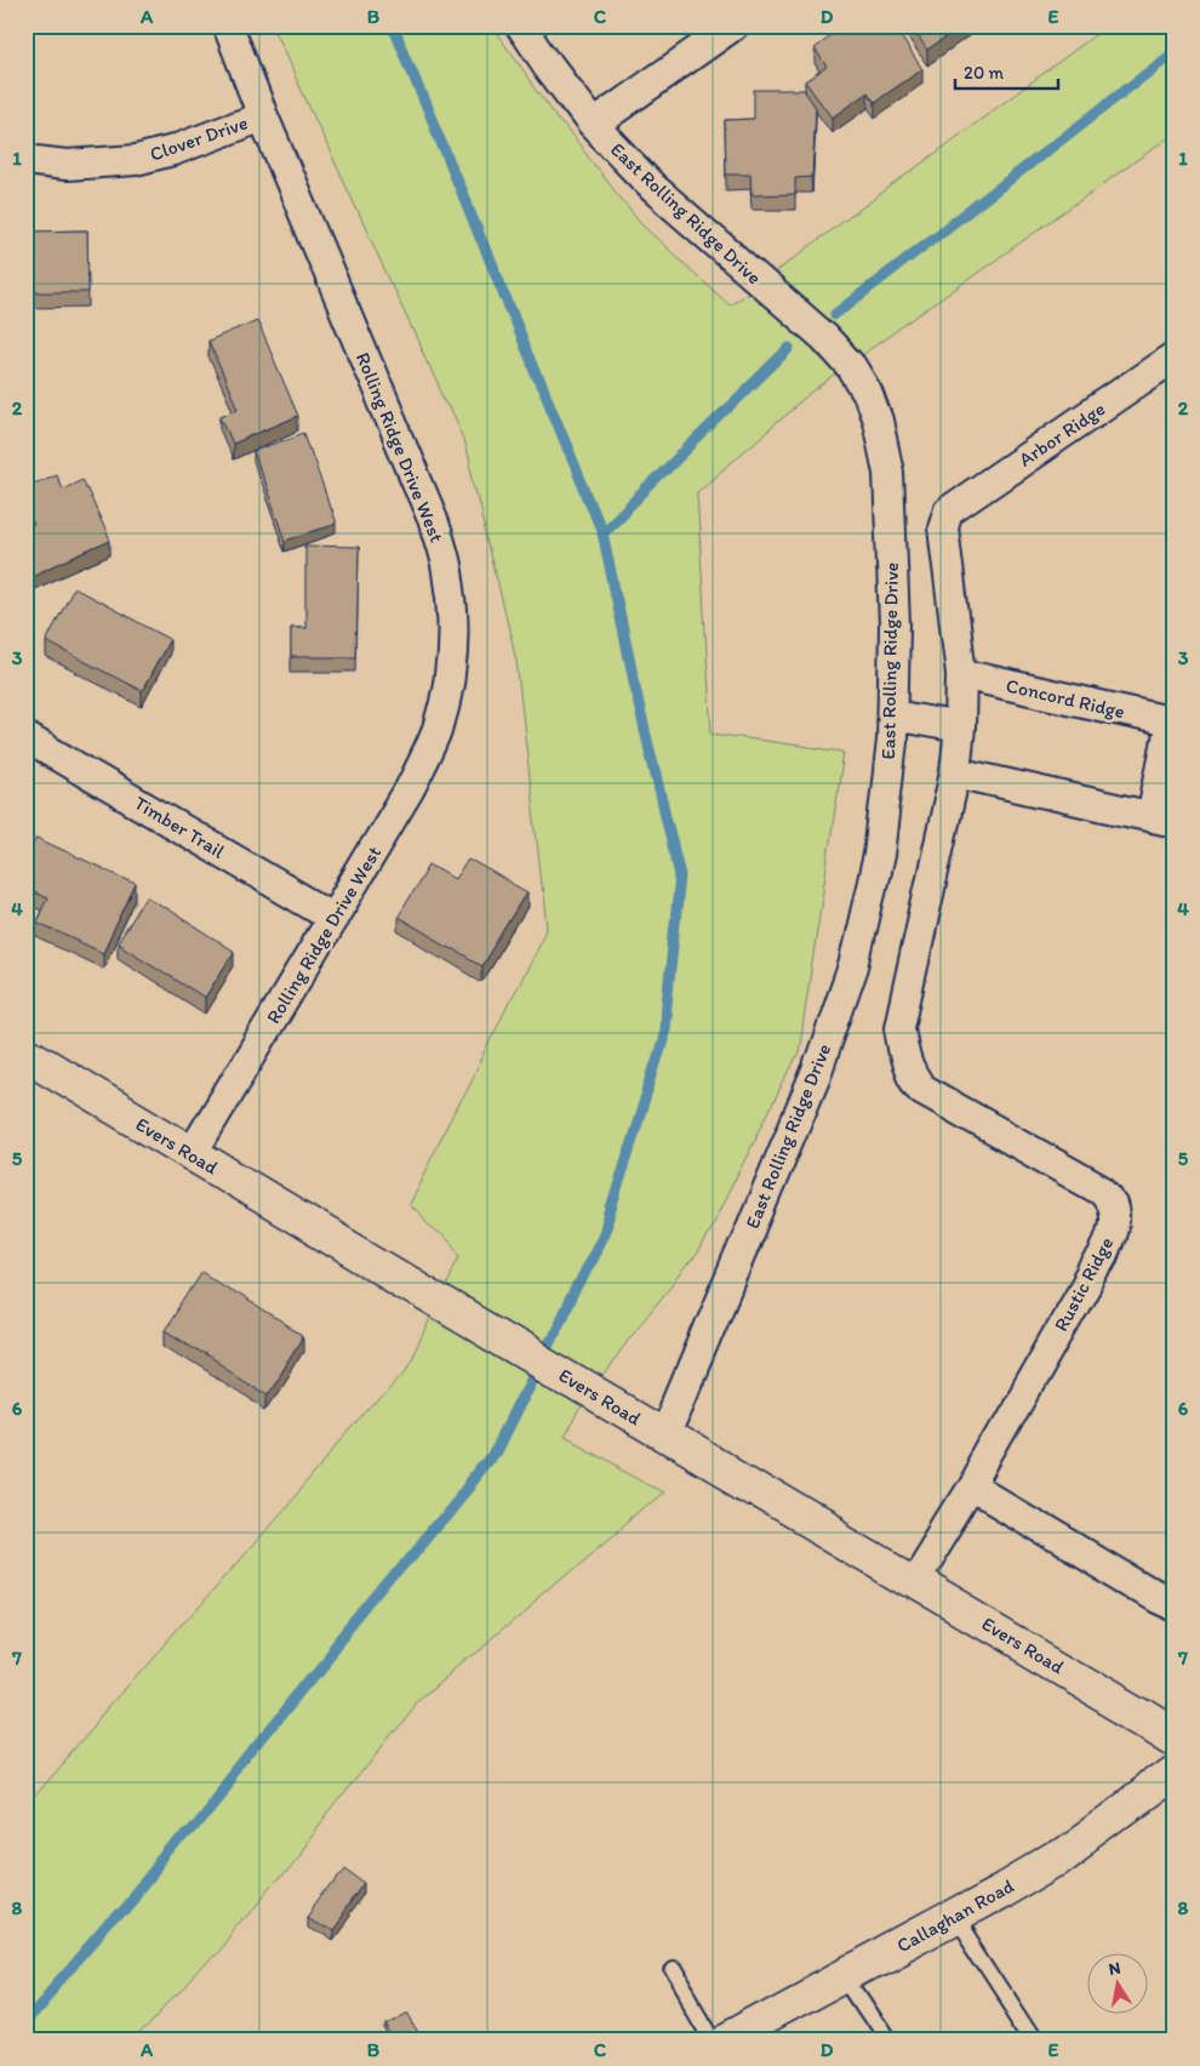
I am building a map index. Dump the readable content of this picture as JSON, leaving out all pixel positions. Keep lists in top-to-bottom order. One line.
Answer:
{"streets":{"main road":["Evers Road","Callaghan Road"],"street":["Clover Drive","East Rolling Ridge Drive","Arbor Ridge","Rolling Ridge Drive West","Concord Ridge","Timber Trail","Rustic Ridge"]},"crossings":[["Clover Drive","Rolling Ridge Drive West"],["East Rolling Ridge Drive","Evers Road"],["Arbor Ridge","Concord Ridge"],["Rolling Ridge Drive West","Timber Trail"],["Rolling Ridge Drive West","Evers Road"],["Concord Ridge","Rustic Ridge"],["Evers Road","Rustic Ridge"]],"scale_bar":"20 m","north":"top","grid":{"columns":["A","B","C","D","E"],"rows":["1","2","3","4","5","6","7","8"]}}
